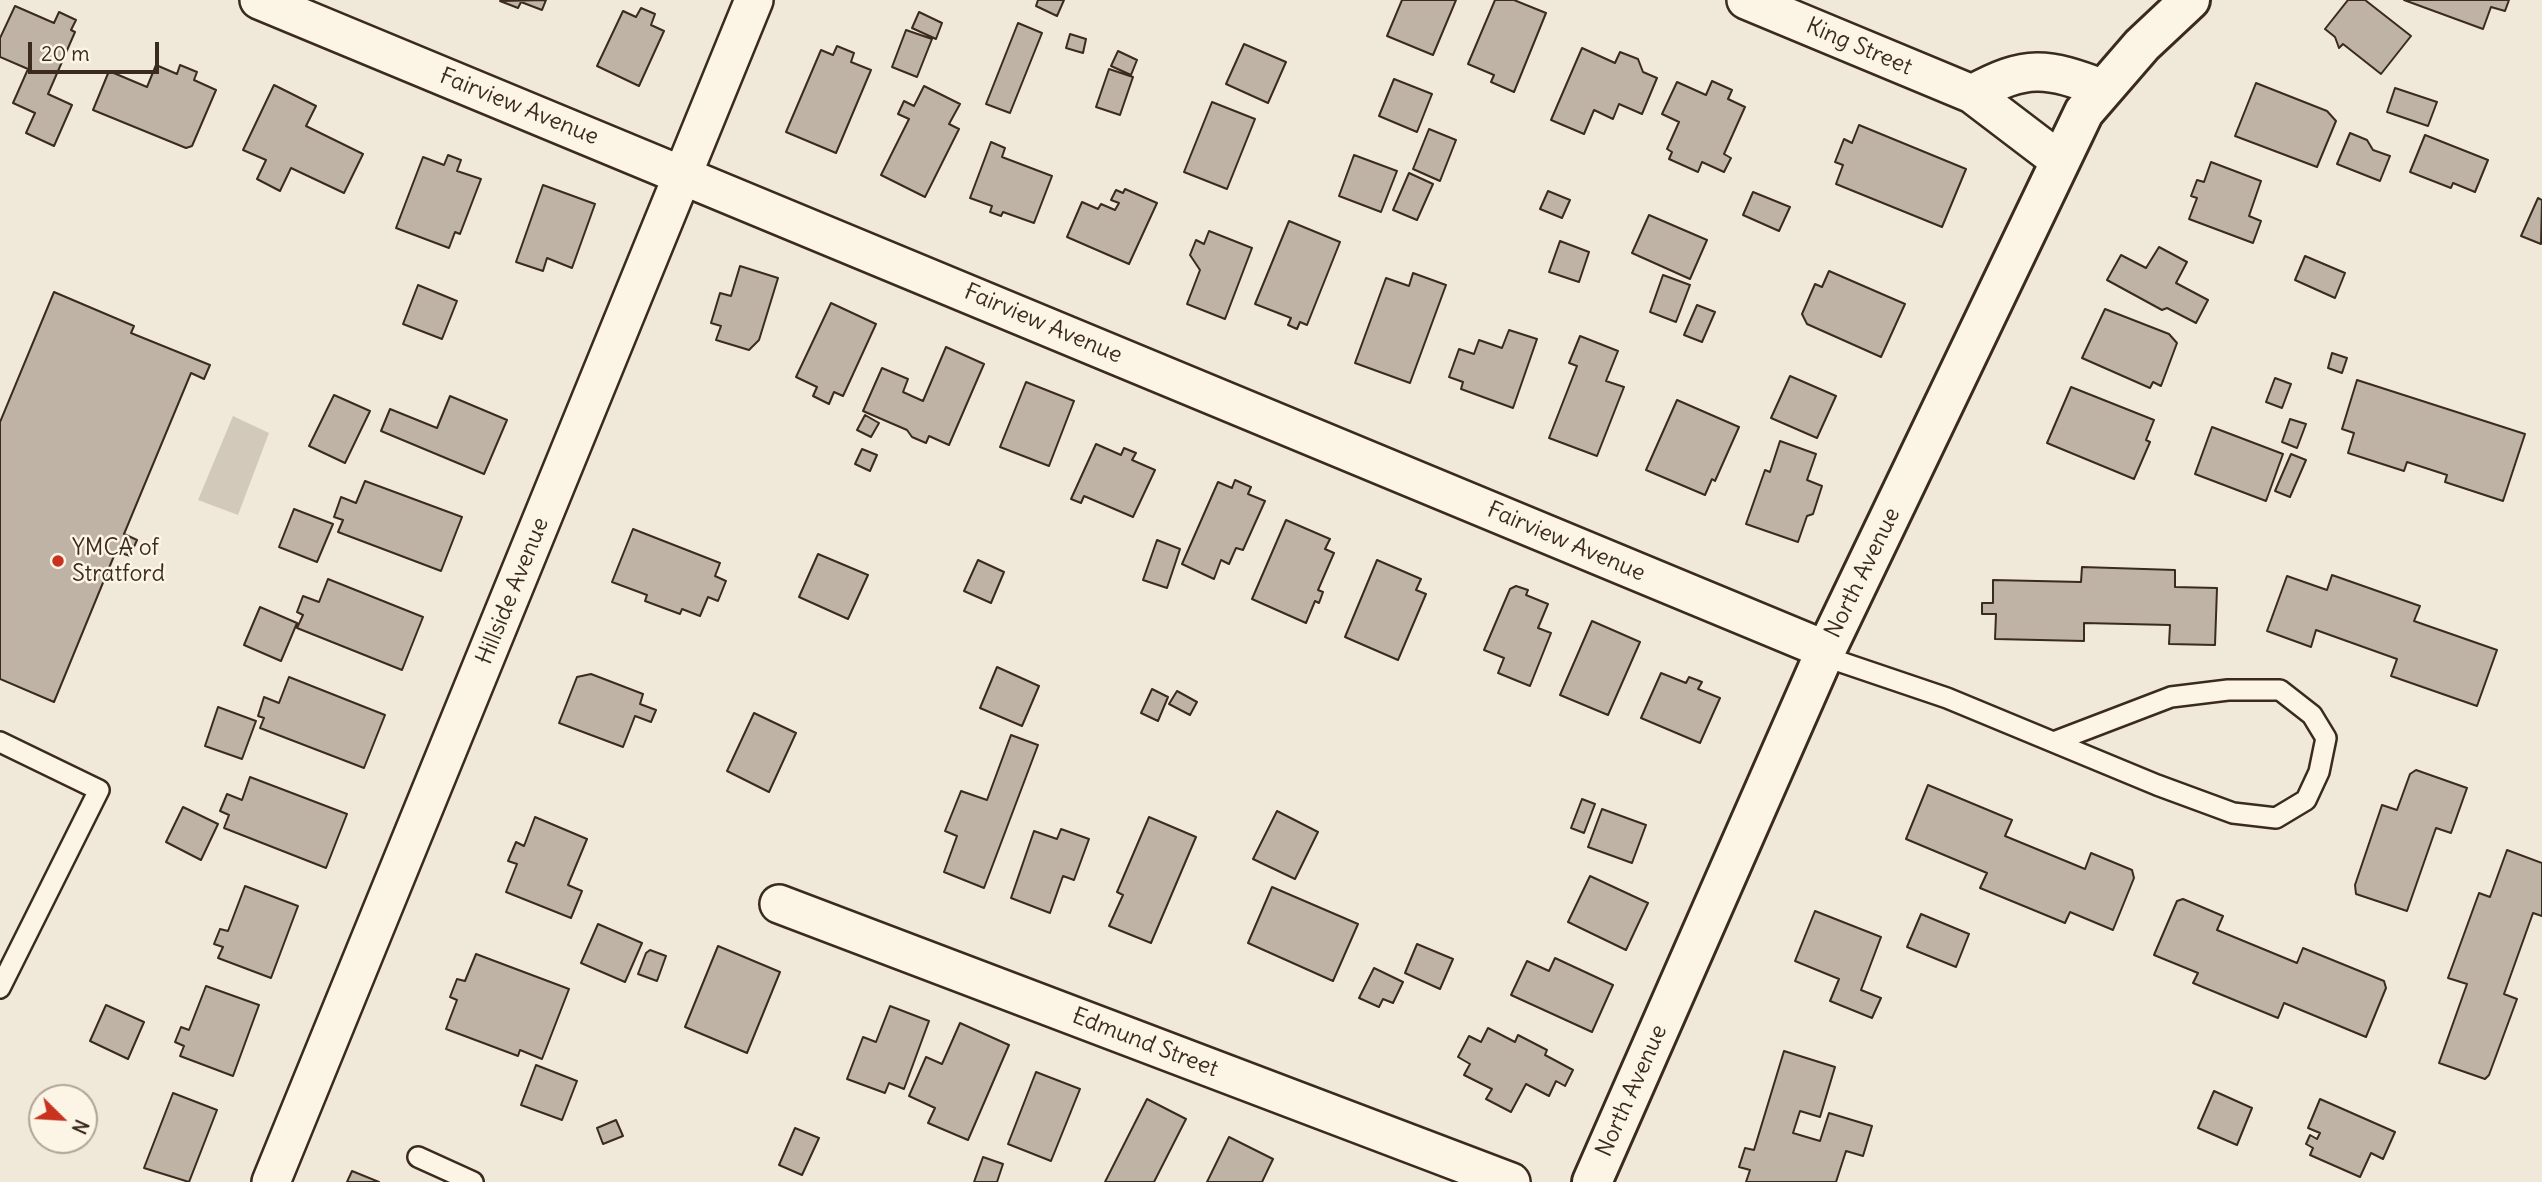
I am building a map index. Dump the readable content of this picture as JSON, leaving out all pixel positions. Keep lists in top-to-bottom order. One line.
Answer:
{"streets":{"street":["King Street","Fairview Avenue","North Avenue","Hillside Avenue","Edmund Street"]},"crossings":[["King Street","North Avenue"],["Fairview Avenue","North Avenue"],["Fairview Avenue","Hillside Avenue"]],"places":["YMCA of Stratford"],"scale_bar":"20 m","north":"bottom right"}
